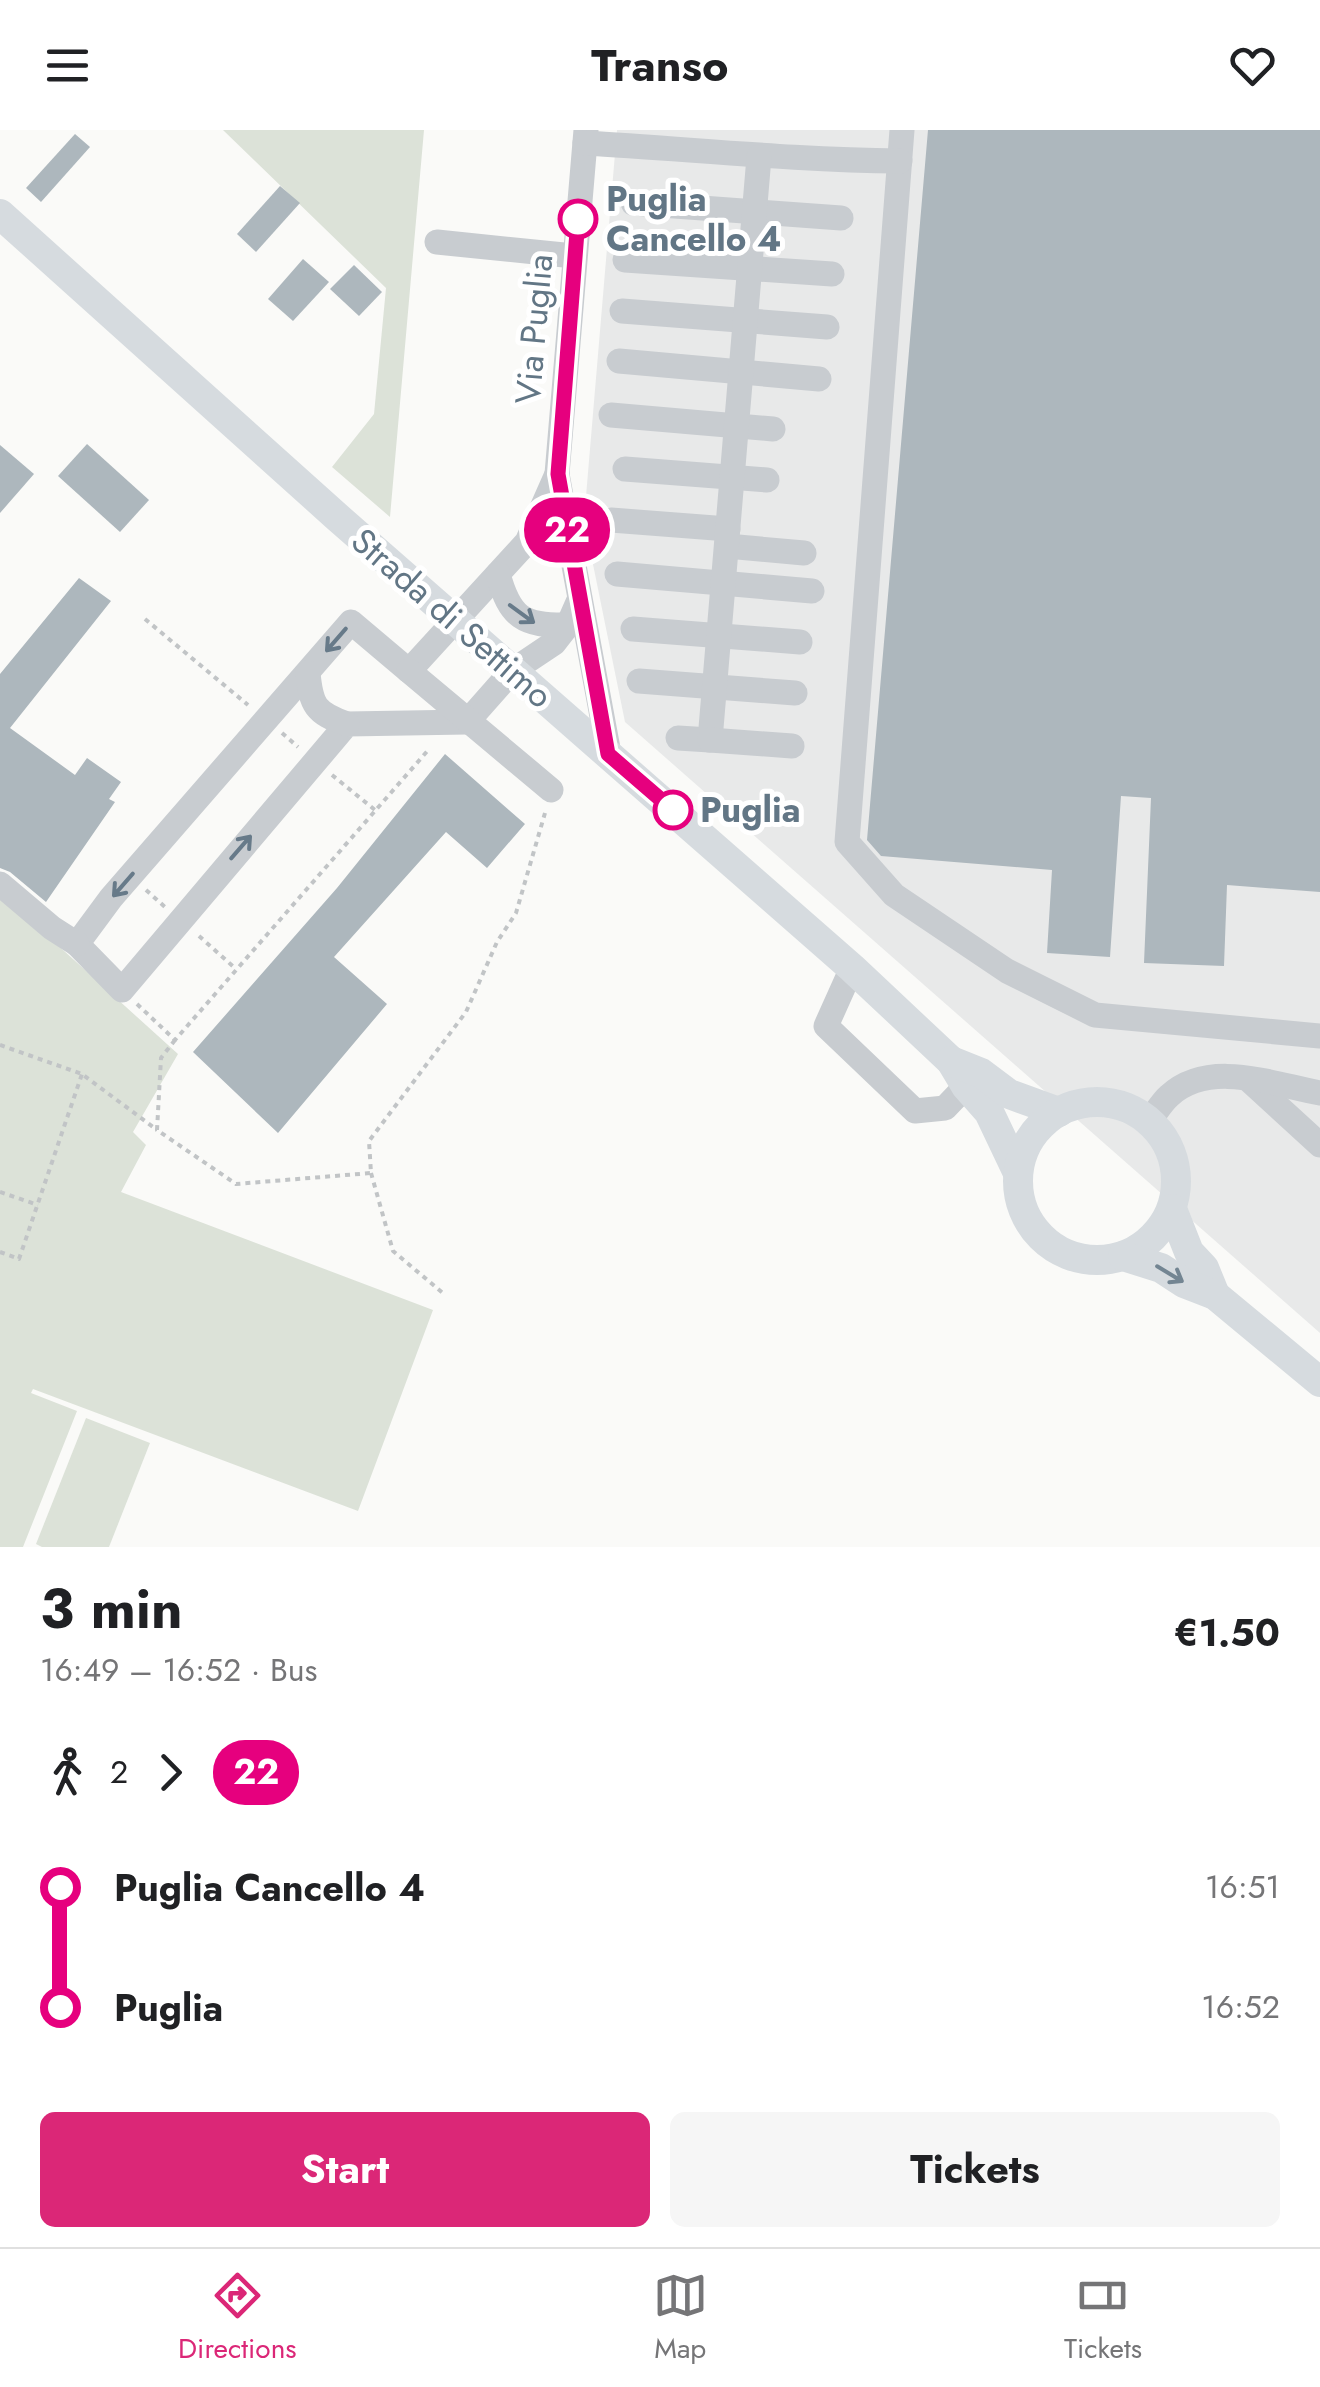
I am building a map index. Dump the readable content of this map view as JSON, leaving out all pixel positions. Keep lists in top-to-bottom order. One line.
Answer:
{"streets":{"main road":["Strada di Settimo"],"street":["Via Puglia"]},"crossings":[["Via Puglia","Strada di Settimo"]],"places":["Puglia Cancello 4","Puglia"],"lines":["bus line 22"],"page":{"header":"Transo","on_map":"22","heading":["3 min","16:49 – 16:52 · Bus","€1.50"],"legs":["2","22"],"list":[{"name":"Puglia Cancello 4","value":"16:51"},{"name":"Puglia","value":"16:52"}],"buttons":["Start","Tickets"],"tabs":["Directions","Map","Tickets"]}}
